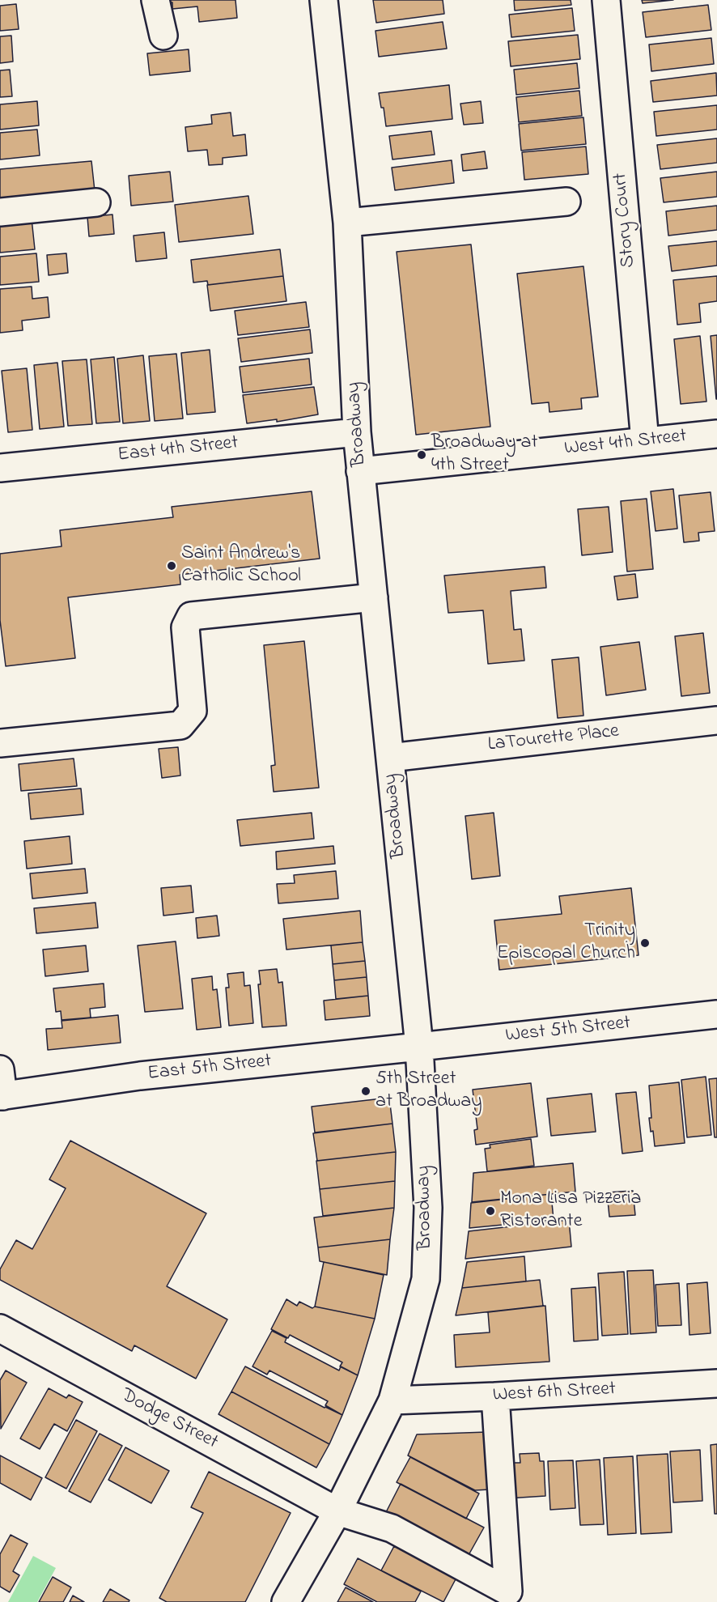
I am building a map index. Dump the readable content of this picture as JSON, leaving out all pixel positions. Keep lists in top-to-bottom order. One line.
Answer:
{"streets":{"street":["Story Court","Broadway","West 4th Street","East 4th Street","LaTourette Place","West 5th Street","East 5th Street","West 6th Street","Dodge Street"]},"crossings":[["Story Court","West 4th Street"],["Broadway","West 4th Street"],["Broadway","East 4th Street"],["Broadway","LaTourette Place"],["Broadway","West 5th Street"],["Broadway","East 5th Street"],["Broadway","West 6th Street"],["Broadway","Dodge Street"],["West 5th Street","East 5th Street"],["West 6th Street","Dodge Street"]],"places":["Broadway at 4th Street","Saint Andrew's Catholic School","Trinity Episcopal Church","5th Street at Broadway","Mona Lisa Pizzeria Ristorante"]}
